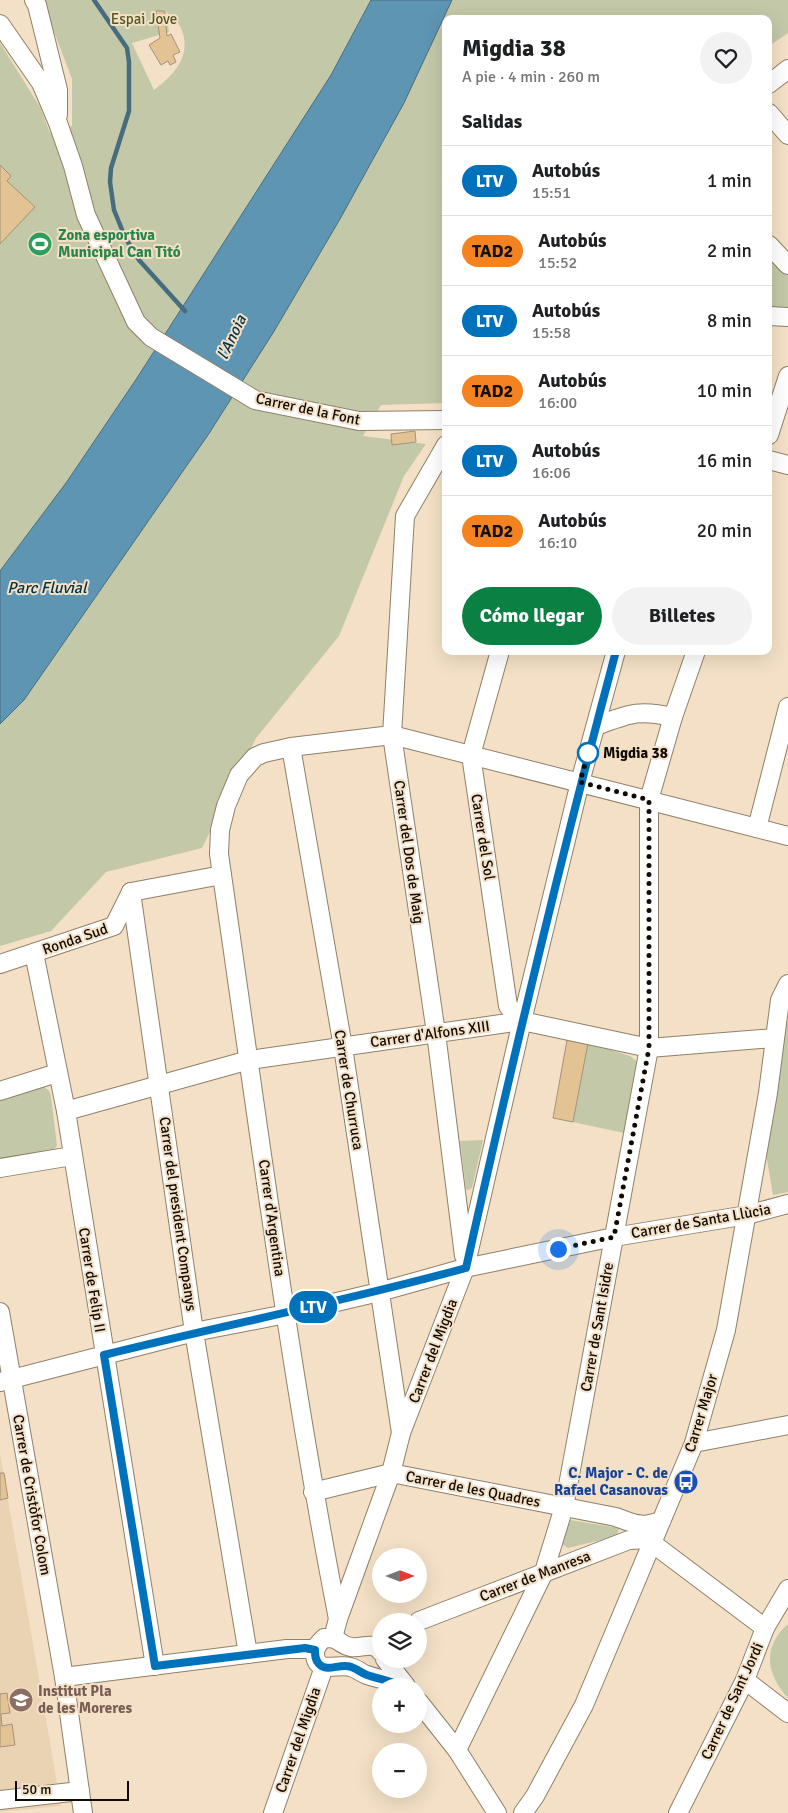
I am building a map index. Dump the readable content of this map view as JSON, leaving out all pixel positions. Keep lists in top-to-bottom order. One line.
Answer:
{"streets":{"street":["Carrer de la Font","Carrer del Sol","Carrer del Dos de Maig","Ronda Sud","Carrer d'Alfons XIII","Carrer de Churruca","Carrer del president Companys","Carrer d'Argentina","Carrer de Santa Llùcia","Carrer de Felip II","Carrer de Sant Isidre","Carrer del Migdia","Carrer Major","Carrer de les Quadres","Carrer de Cristòfor Colom","Carrer de Manresa","Carrer de Sant Jordi"]},"crossings":[["Carrer del Sol","Carrer d'Alfons XIII"],["Carrer del Sol","Carrer del Migdia"],["Carrer del Dos de Maig","Carrer d'Alfons XIII"],["Carrer del Dos de Maig","Carrer d'Argentina"],["Carrer del Dos de Maig","Carrer de Santa Llùcia"],["Carrer del Dos de Maig","Carrer del Migdia"],["Ronda Sud","Carrer del president Companys"],["Ronda Sud","Carrer de Felip II"],["Carrer d'Alfons XIII","Carrer de Churruca"],["Carrer d'Alfons XIII","Carrer del president Companys"],["Carrer d'Alfons XIII","Carrer d'Argentina"],["Carrer d'Alfons XIII","Carrer de Felip II"],["Carrer d'Alfons XIII","Carrer de Sant Isidre"],["Carrer d'Alfons XIII","Carrer del Migdia"],["Carrer d'Alfons XIII","Carrer Major"],["Carrer de Churruca","Carrer d'Argentina"],["Carrer de Churruca","Carrer de Santa Llùcia"],["Carrer de Churruca","Carrer del Migdia"],["Carrer del president Companys","Carrer de Santa Llùcia"],["Carrer d'Argentina","Carrer de Santa Llùcia"],["Carrer d'Argentina","Carrer del Migdia"],["Carrer d'Argentina","Carrer de les Quadres"],["Carrer de Santa Llùcia","Carrer de Felip II"],["Carrer de Santa Llùcia","Carrer de Sant Isidre"],["Carrer de Santa Llùcia","Carrer del Migdia"],["Carrer de Santa Llùcia","Carrer Major"],["Carrer de Santa Llùcia","Carrer de Cristòfor Colom"],["Carrer de Sant Isidre","Carrer de les Quadres"],["Carrer de Sant Isidre","Carrer de Manresa"],["Carrer del Migdia","Carrer de les Quadres"],["Carrer Major","Carrer de les Quadres"],["Carrer Major","Carrer de Manresa"]],"water":["l'Anoia","Parc Fluvial"],"parks":["Espai Jove"],"places":{"sports":["Zona esportiva Municipal Can Titó"],"other":["Migdia 38"],"bus stop":["C. Major - C. de Rafael Casanovas"],"school or university":["Institut Pla de les Moreres"]},"lines":["bus line LTV"],"scale_bar":"50 m","north":"right","page":{"on_map":"LTV","heading":[["Migdia 38","A pie · 4 min · 260 m"],"Salidas"],"list":[{"mark":"LTV","name":"Autobús","note":"15:51","value":"1 min"},{"mark":"TAD2","name":"Autobús","note":"15:52","value":"2 min"},{"mark":"LTV","name":"Autobús","note":"15:58","value":"8 min"},{"mark":"TAD2","name":"Autobús","note":"16:00","value":"10 min"},{"mark":"LTV","name":"Autobús","note":"16:06","value":"16 min"},{"mark":"TAD2","name":"Autobús","note":"16:10","value":"20 min"}],"buttons":["Cómo llegar","Billetes"],"map_buttons":["+","−"],"scale":"50 m"}}
